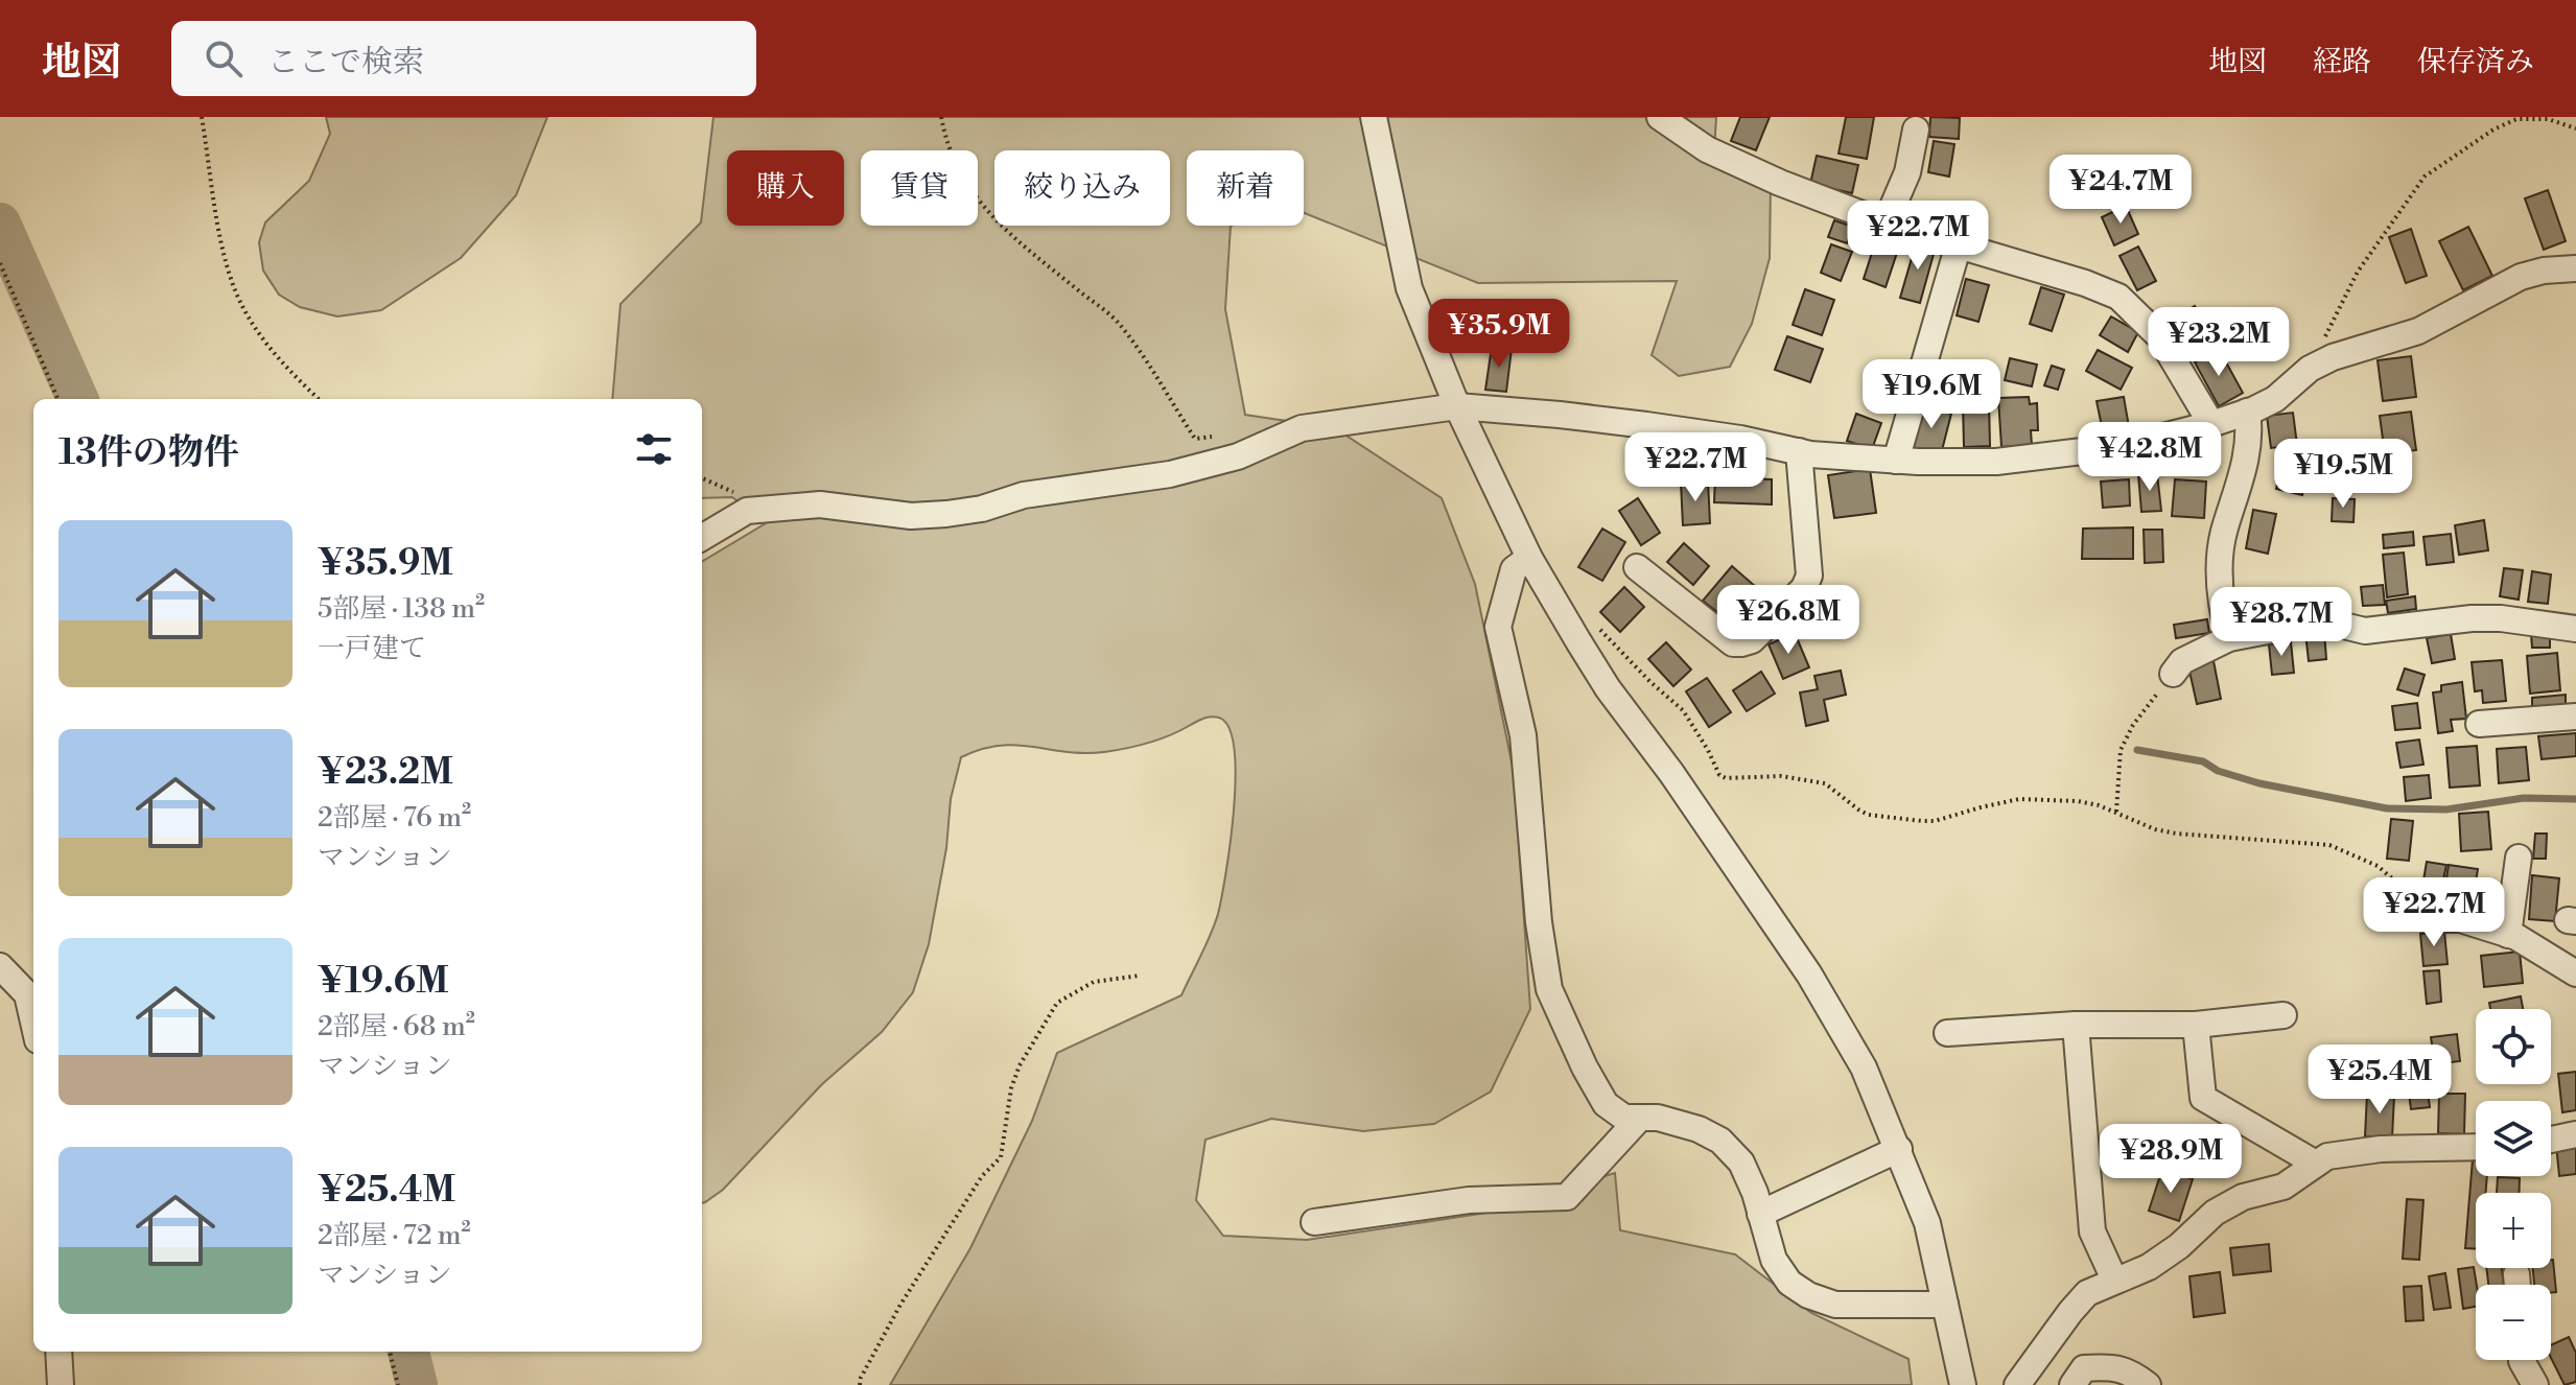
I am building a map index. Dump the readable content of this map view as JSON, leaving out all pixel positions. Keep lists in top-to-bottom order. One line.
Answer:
{"page":{"header":"地図","search":"ここで検索","nav":["地図","経路","保存済み"],"chip":["購入","賃貸","絞り込み","新着"],"price":["¥24.7M","¥22.7M","¥35.9M","¥23.2M","¥19.6M","¥42.8M","¥22.7M","¥19.5M","¥26.8M","¥28.7M","¥22.7M","¥25.4M","¥28.9M"],"heading":"13件の物件","list":[{"name":"¥35.9M","note":"5部屋 · 138 m² · 一戸建て"},{"name":"¥23.2M","note":"2部屋 · 76 m² · マンション"},{"name":"¥19.6M","note":"2部屋 · 68 m² · マンション"},{"name":"¥25.4M","note":"2部屋 · 72 m² · マンション"}],"map_buttons":["+","−"]}}
